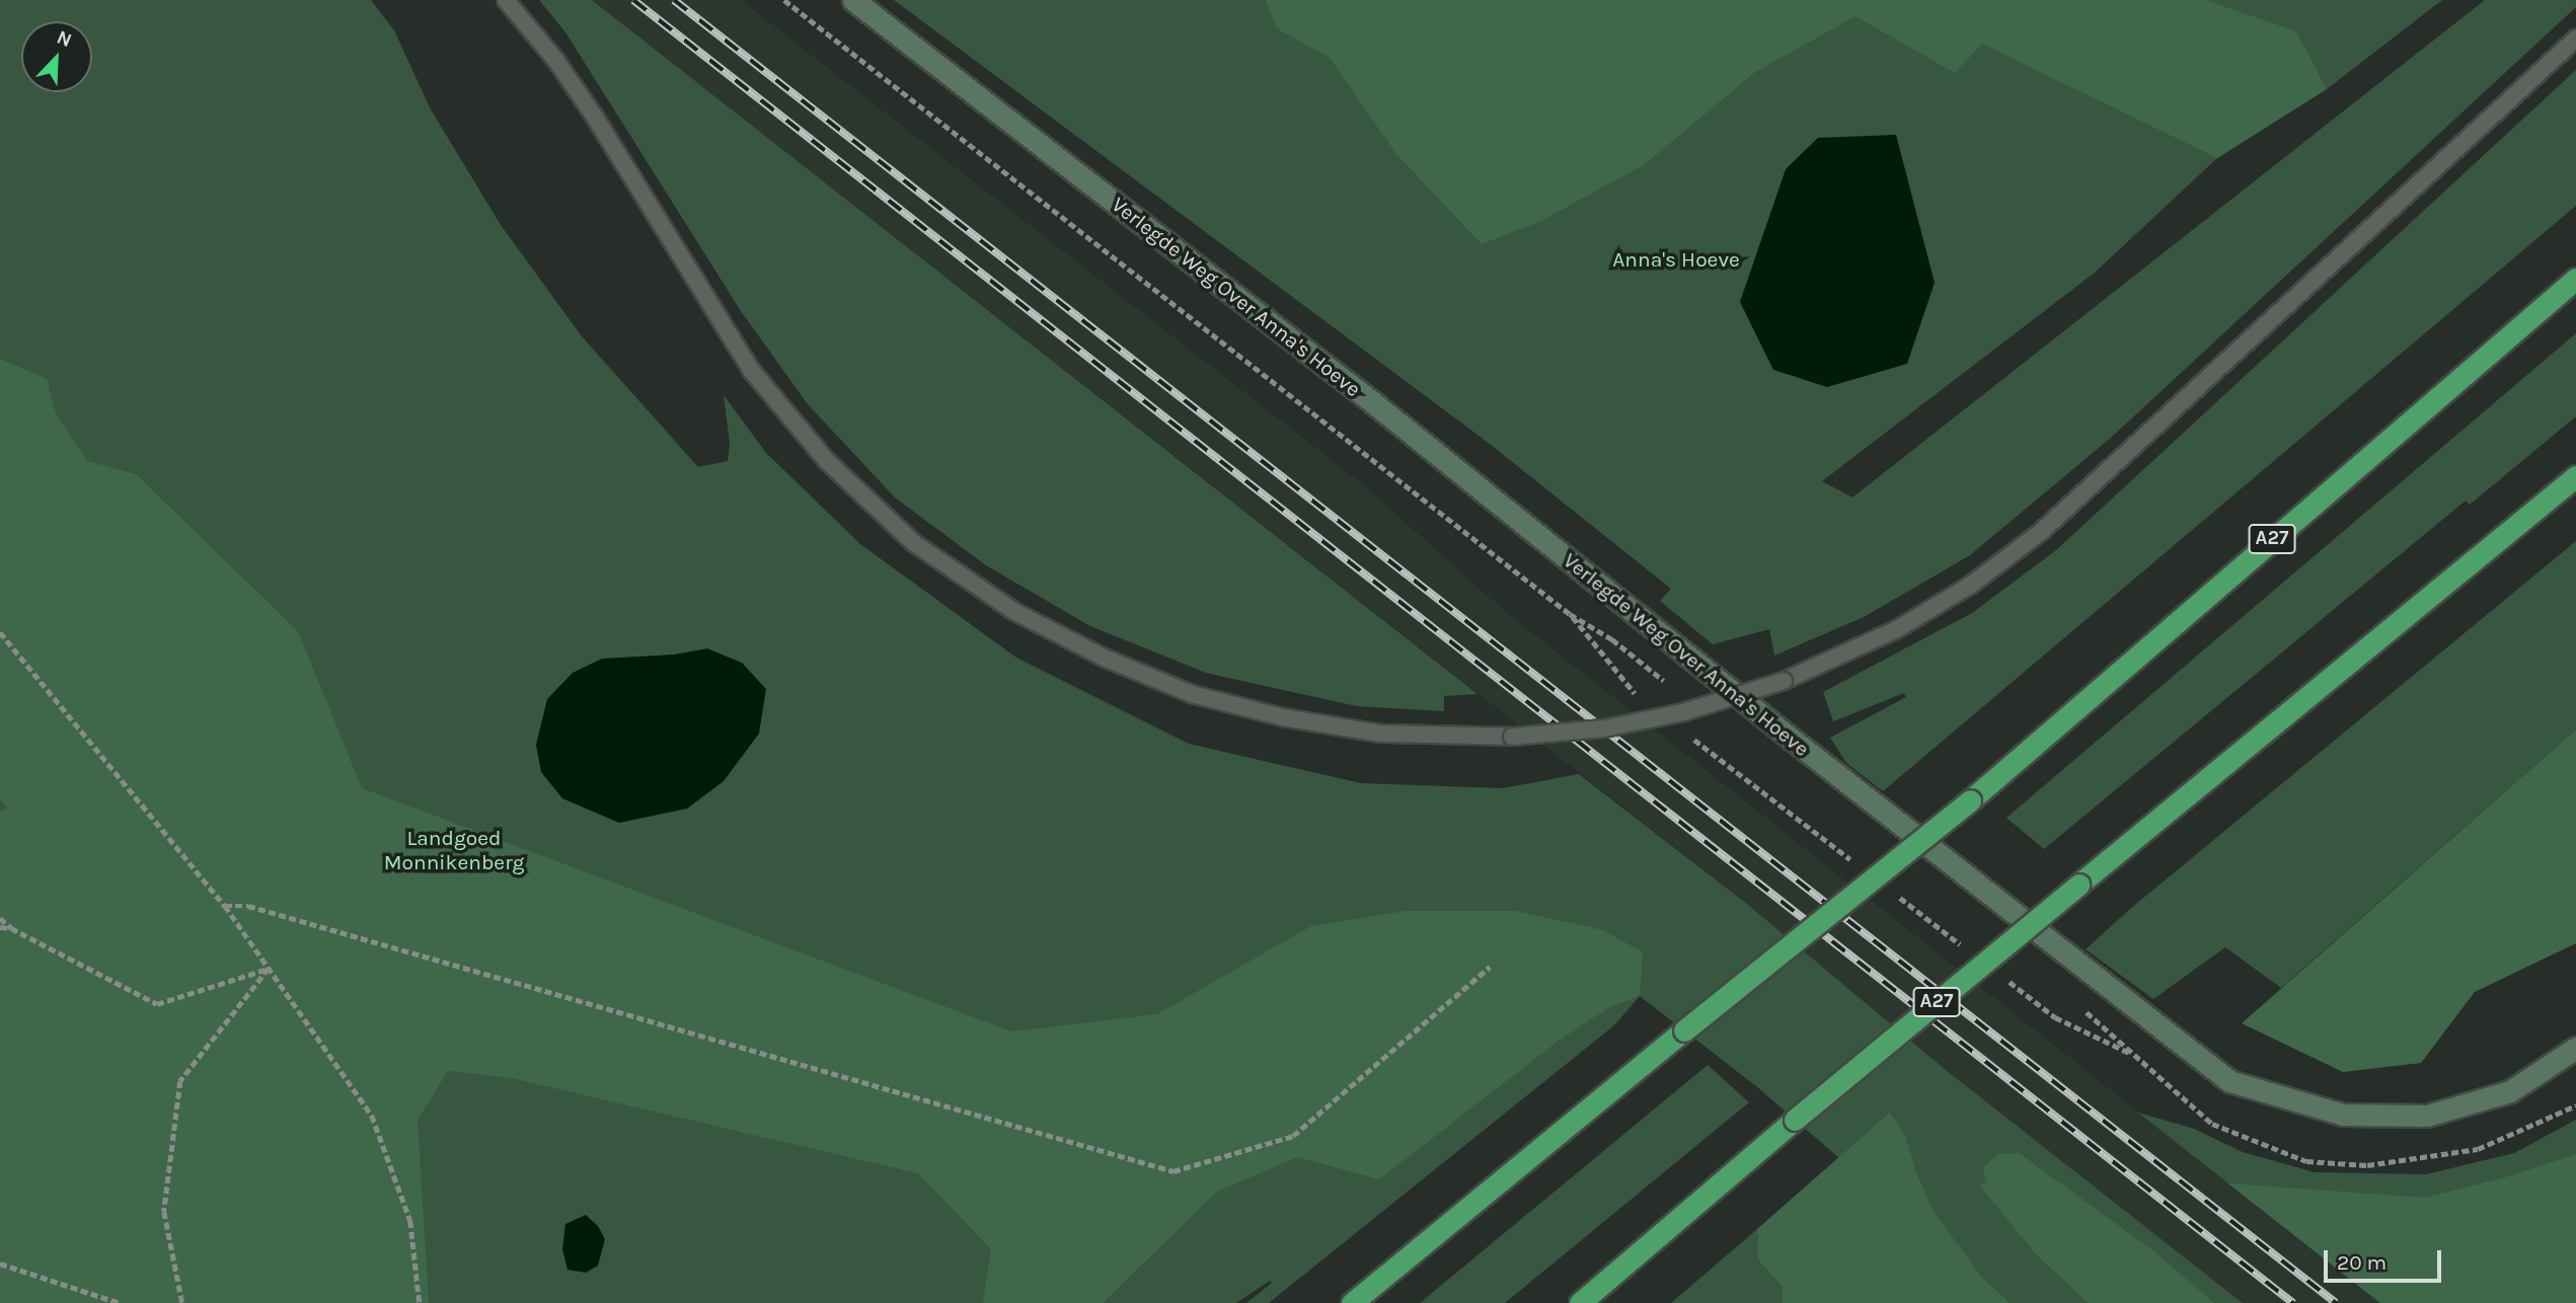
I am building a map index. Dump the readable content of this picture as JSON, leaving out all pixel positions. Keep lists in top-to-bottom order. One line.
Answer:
{"streets":{"highway":["A27"],"main road":["Verlegde Weg Over Anna's Hoeve"]},"parks":["Anna's Hoeve","Landgoed Monnikenberg"],"scale_bar":"20 m","north":"top right"}
